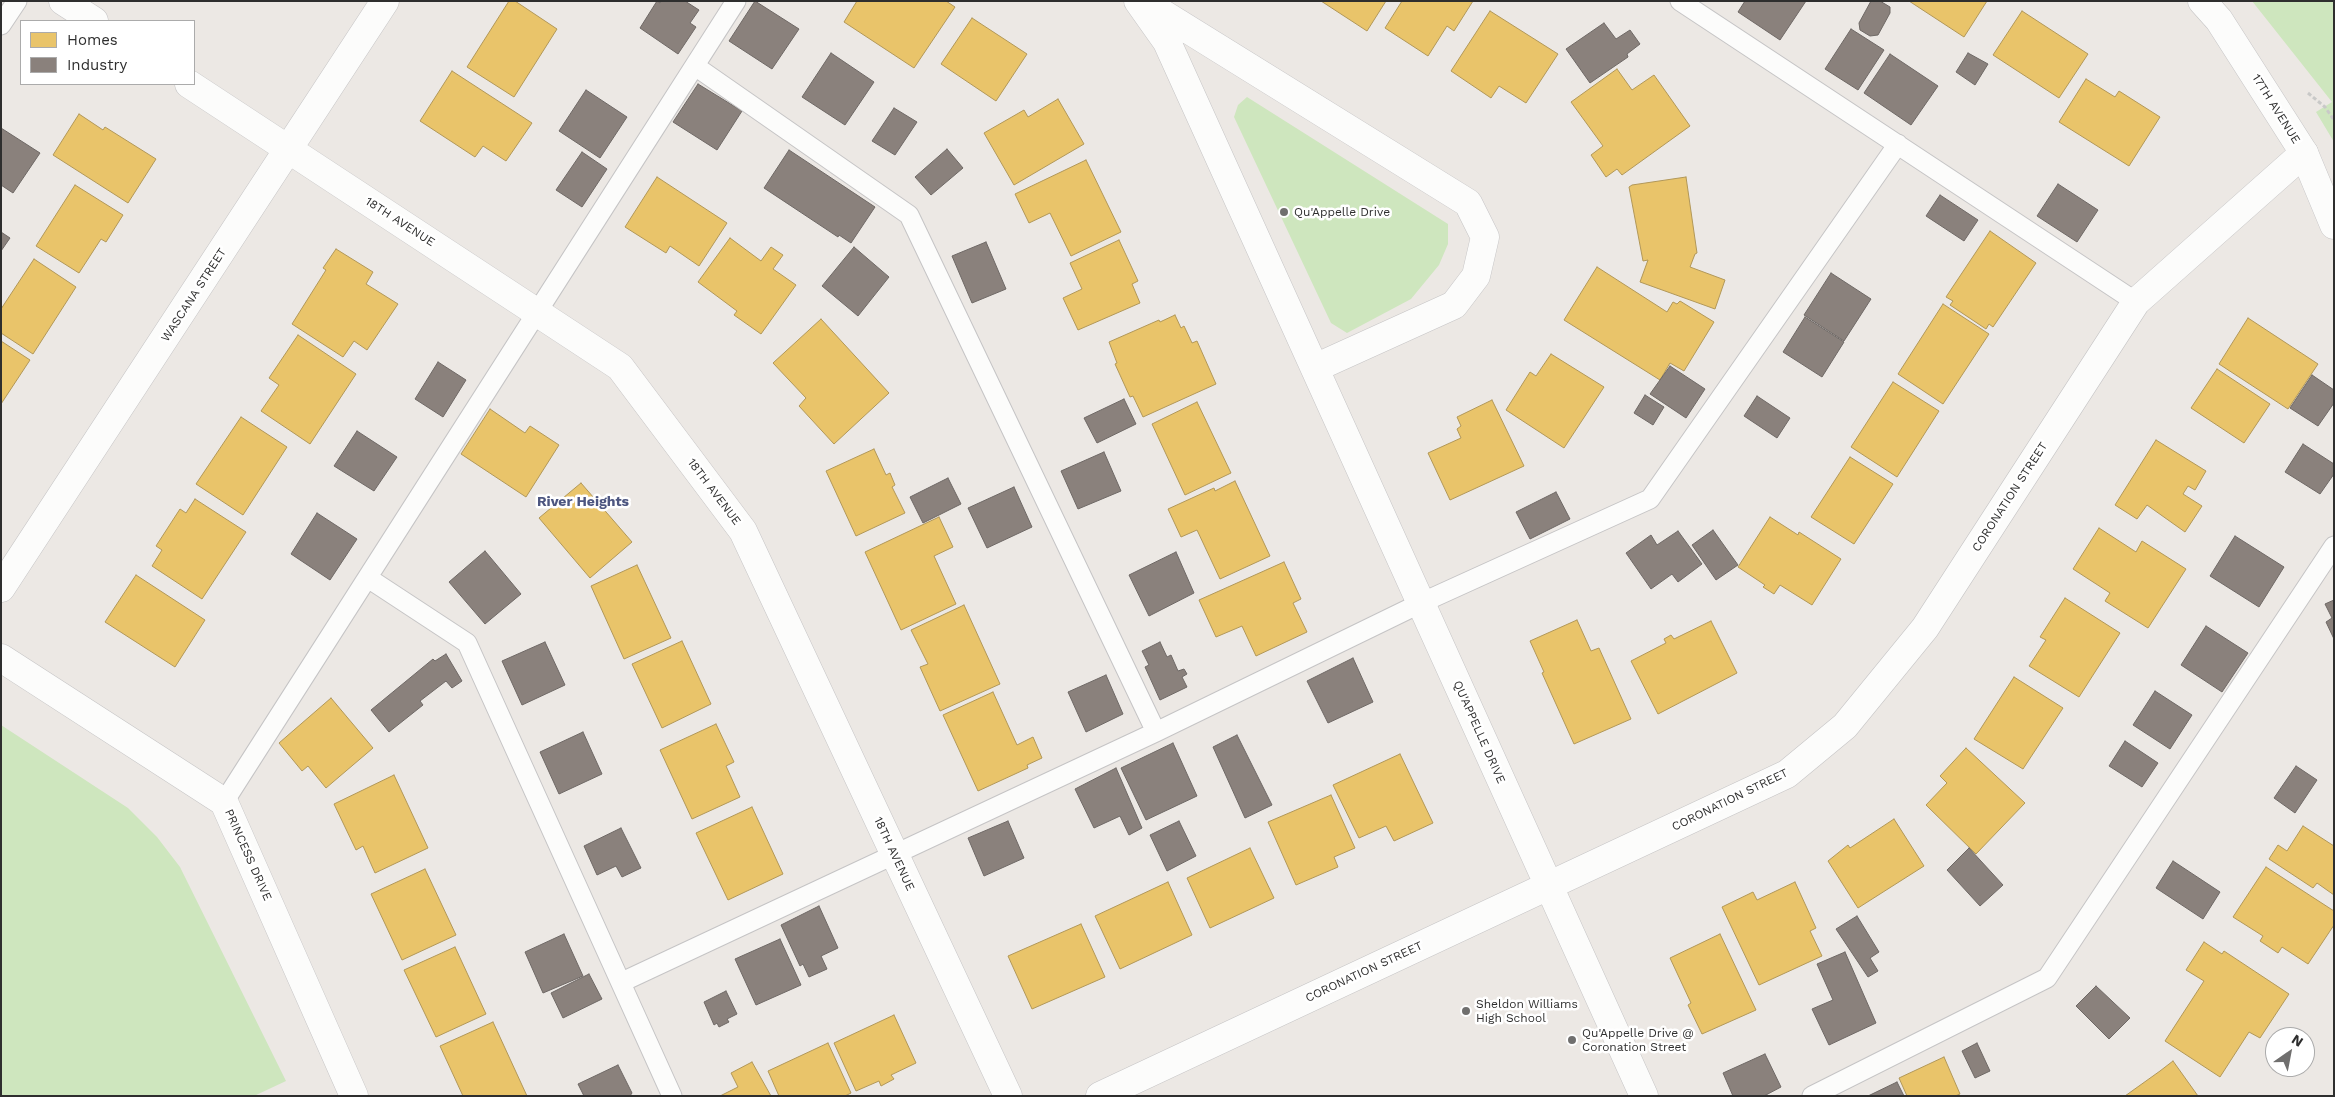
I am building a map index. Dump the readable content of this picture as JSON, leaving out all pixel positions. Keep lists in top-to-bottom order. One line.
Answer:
{"streets":{"street":["17TH AVENUE","18TH AVENUE","WASCANA STREET","CORONATION STREET","QU'APPELLE DRIVE","PRINCESS DRIVE"]},"crossings":[["17TH AVENUE","CORONATION STREET"],["18TH AVENUE","WASCANA STREET"],["CORONATION STREET","QU'APPELLE DRIVE"]],"districts":["River Heights"],"places":["Qu'Appelle Drive","Sheldon Williams High School","Qu'Appelle Drive @ Coronation Street"],"legend":["Homes","Industry"],"north":"top right"}
